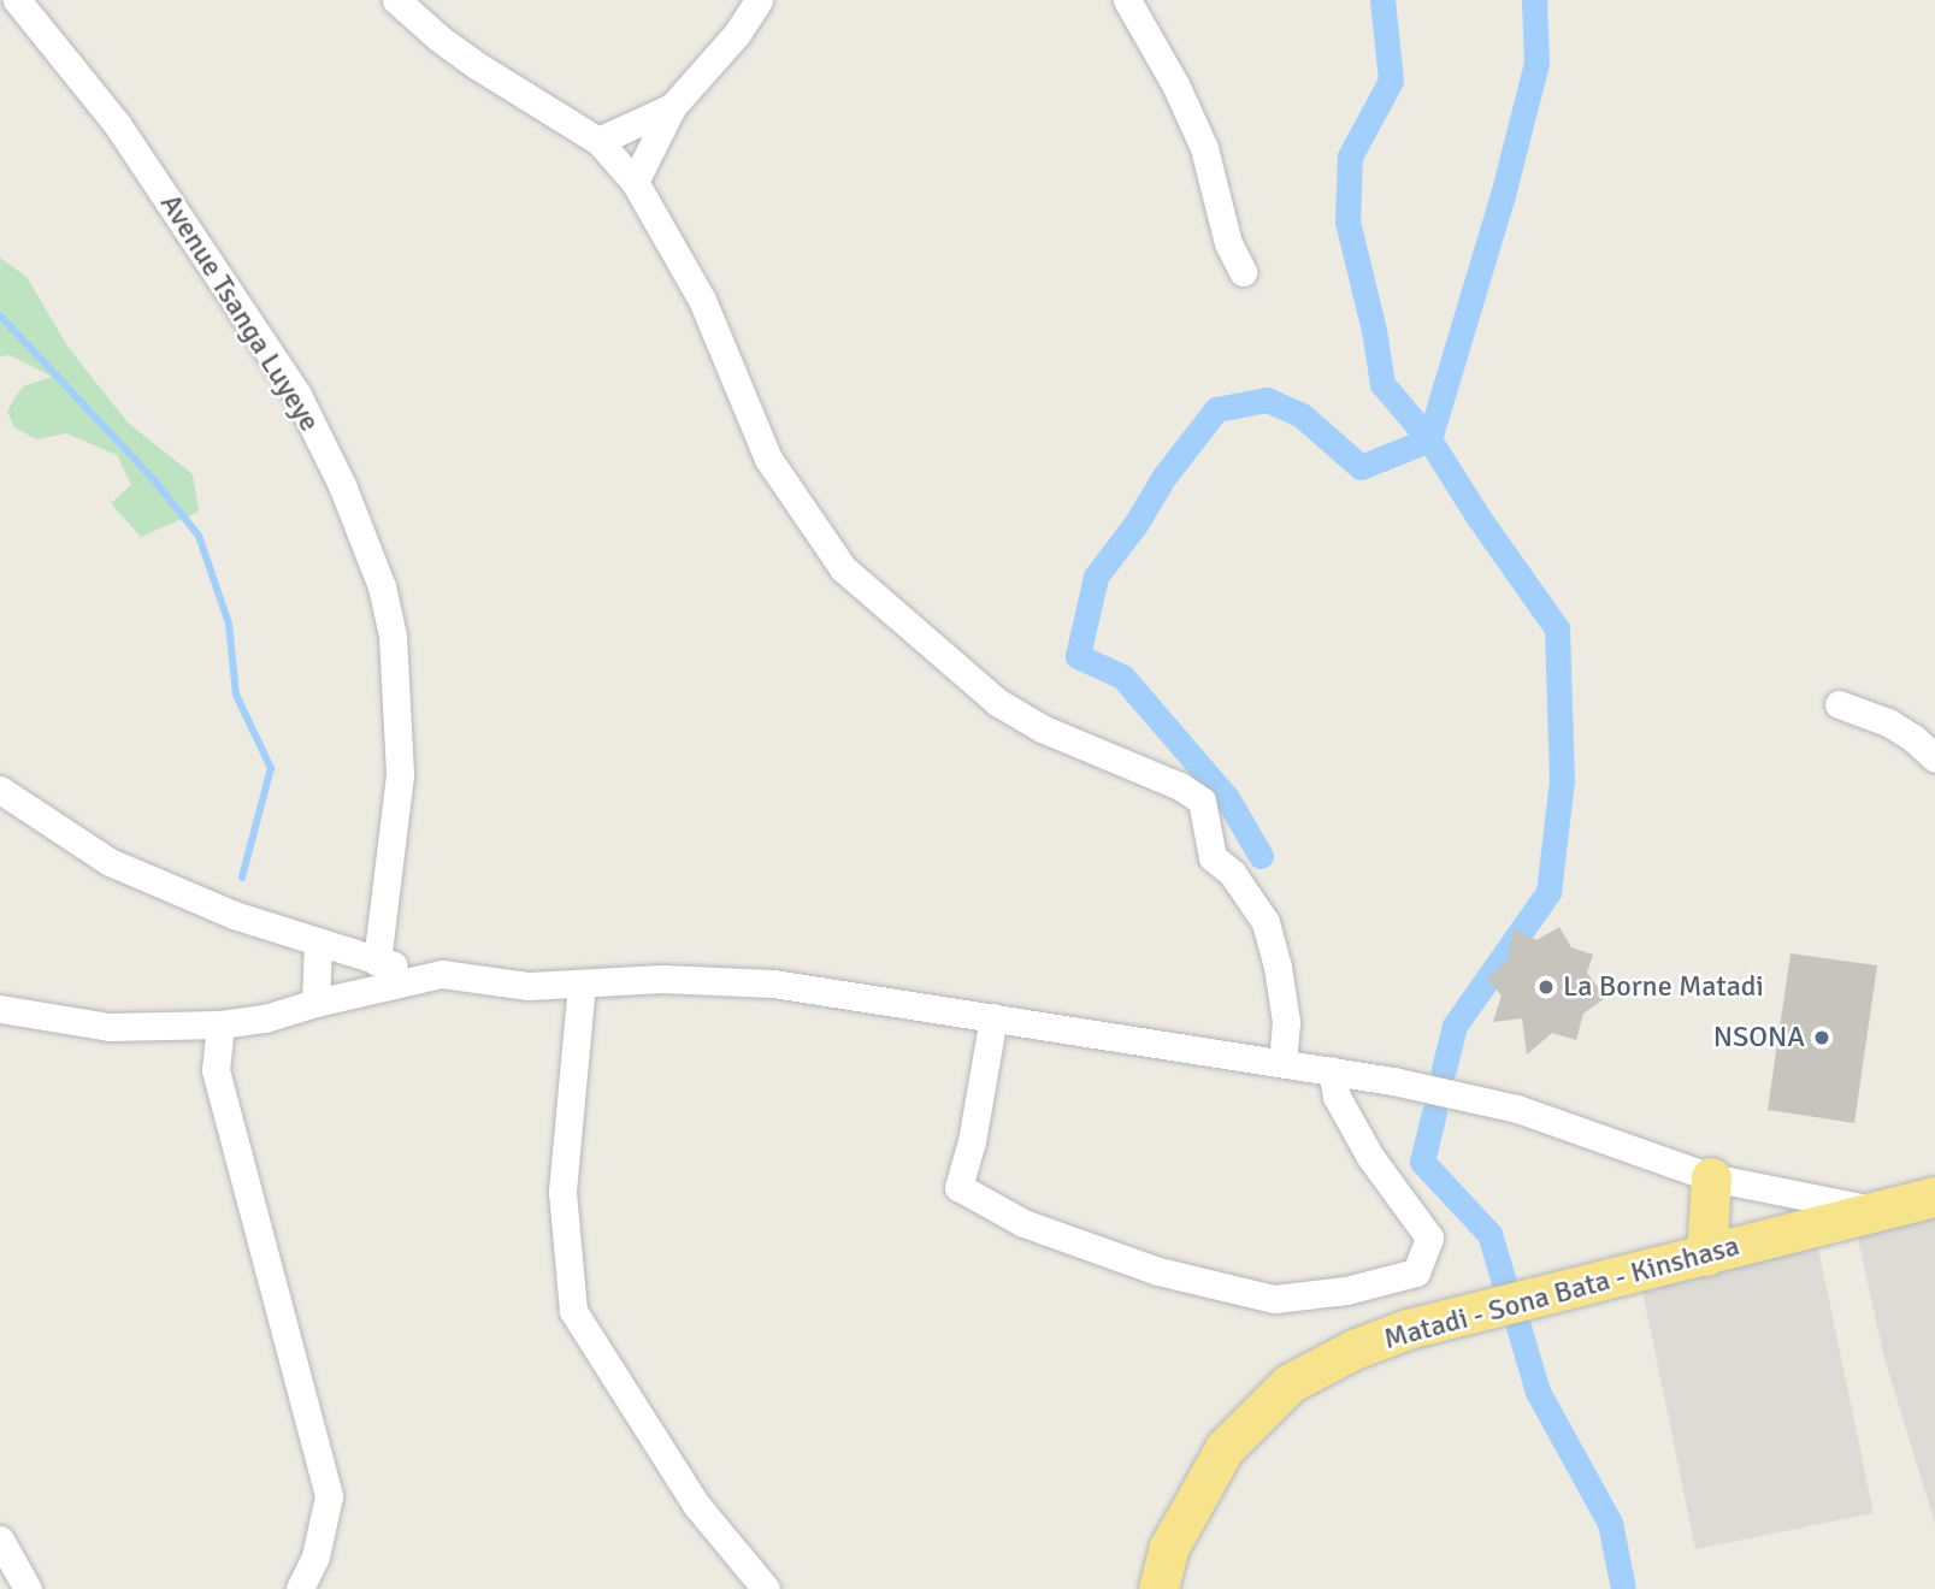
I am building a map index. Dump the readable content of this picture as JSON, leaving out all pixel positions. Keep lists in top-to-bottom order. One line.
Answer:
{"streets":{"highway":["Matadi - Sona Bata - Kinshasa"],"street":["Avenue Tsanga Luyeye"]},"places":["La Borne Matadi","NSONA"]}
